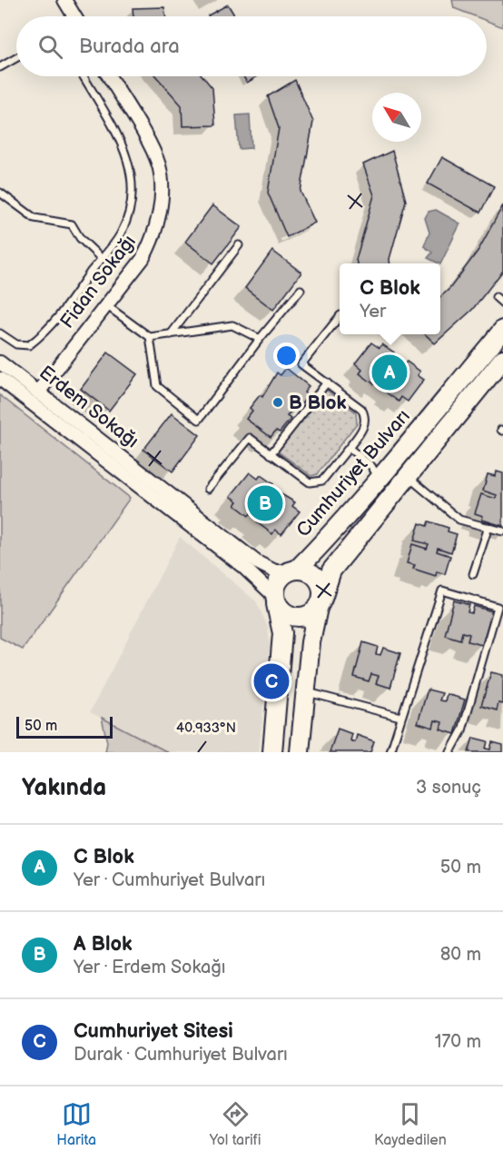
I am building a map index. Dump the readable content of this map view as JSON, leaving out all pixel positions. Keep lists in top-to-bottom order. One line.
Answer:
{"streets":{"street":["Fidan Sokağı","Erdem Sokağı","Cumhuriyet Bulvarı"]},"crossings":[["Fidan Sokağı","Erdem Sokağı"],["Erdem Sokağı","Cumhuriyet Bulvarı"]],"places":["B Blok"],"scale_bar":"50 m","north":"top left","page":{"search":"Burada ara","popup":["C Blok","Yer"],"pins":["A","B","C"],"scale":"50 m","heading":["Yakında","3 sonuç"],"list":[{"mark":"A","name":"C Blok","note":"Yer · Cumhuriyet Bulvarı","value":"50 m"},{"mark":"B","name":"A Blok","note":"Yer · Erdem Sokağı","value":"80 m"},{"mark":"C","name":"Cumhuriyet Sitesi","note":"Durak · Cumhuriyet Bulvarı","value":"170 m"}],"nav":["Harita","Yol tarifi","Kaydedilen"]},"coordinates":["40.933°N"]}
